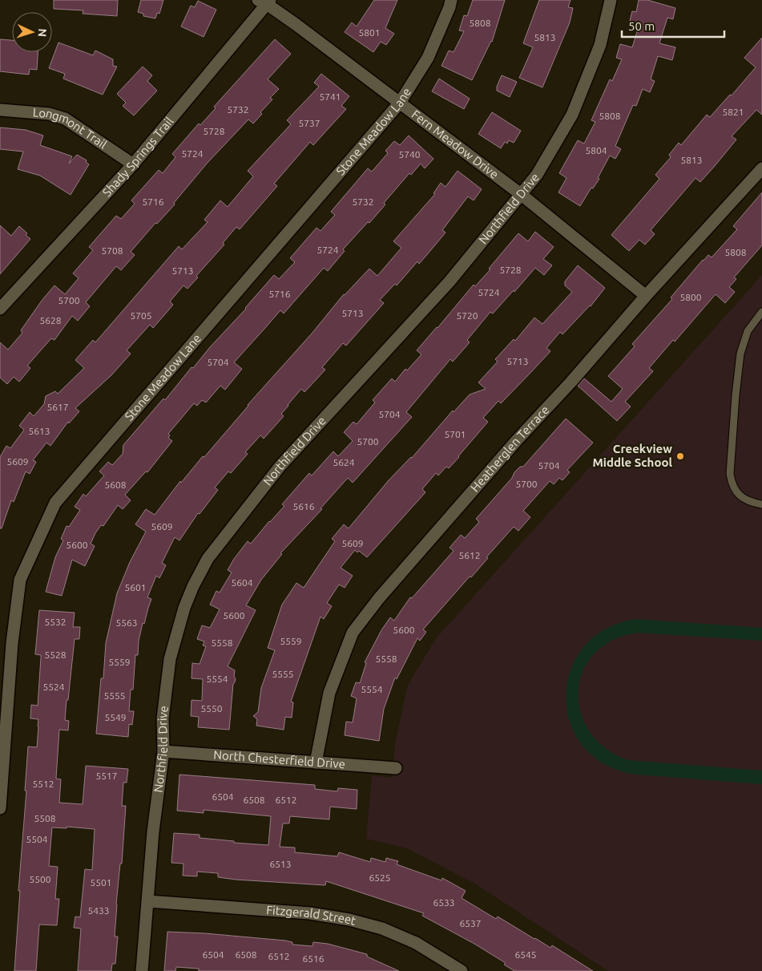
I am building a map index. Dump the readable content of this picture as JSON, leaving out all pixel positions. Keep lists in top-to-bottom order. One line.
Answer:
{"streets":{"street":["Longmont Trail","Stone Meadow Lane","Fern Meadow Drive","Shady Springs Trail","Northfield Drive","Heatherglen Terrace","North Chesterfield Drive","Fitzgerald Street"]},"crossings":[["Longmont Trail","Shady Springs Trail"],["Stone Meadow Lane","Fern Meadow Drive"],["Fern Meadow Drive","Shady Springs Trail"],["Fern Meadow Drive","Northfield Drive"],["Fern Meadow Drive","Heatherglen Terrace"],["Northfield Drive","North Chesterfield Drive"],["Northfield Drive","Fitzgerald Street"],["Heatherglen Terrace","North Chesterfield Drive"]],"places":["Creekview Middle School"],"house_numbers":["5808","5801","5813","5741","5732","5821","5808","5737","5728","5804","5724","5740","5813","5716","5732","5724","5708","5808","5728","5713","5724","5716","5800","5700","5713","5705","5720","5628","5713","5704","5617","5704","5613","5701","5700","5609","5624","5704","5700","5608","5616","5609","5609","5600","5612","5604","5601","5600","5532","5563","5600","5559","5558","5528","5558","5559","5555","5554","5524","5554","5555","5550","5549","5517","5512","6504","6508","6512","5508","5504","6513","6525","5500","5501","6533","5433","6537","6504","6508","6545","6512","6516"],"scale_bar":"50 m","north":"right"}
